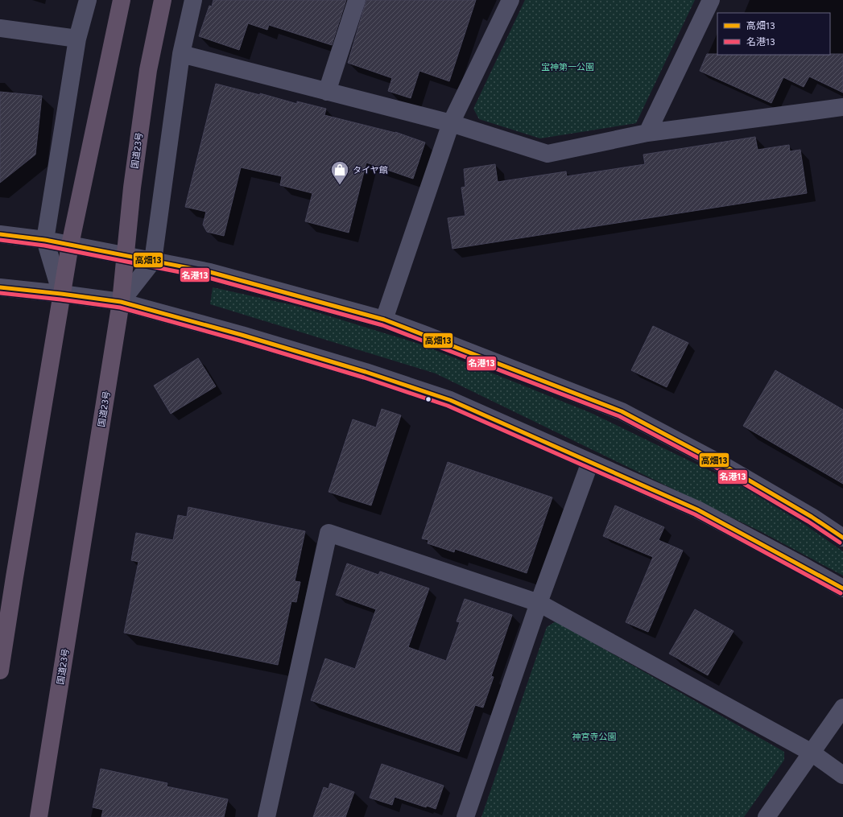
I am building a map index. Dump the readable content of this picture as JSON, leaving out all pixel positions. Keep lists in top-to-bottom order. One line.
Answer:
{"streets":{"highway":["国道23号"]},"parks":["宝神第一公園","神宮寺公園"],"places":{"shop":["タイヤ館"]},"lines":["transit line 高畑13","transit line 名港13"],"legend":["高畑13","名港13"]}
